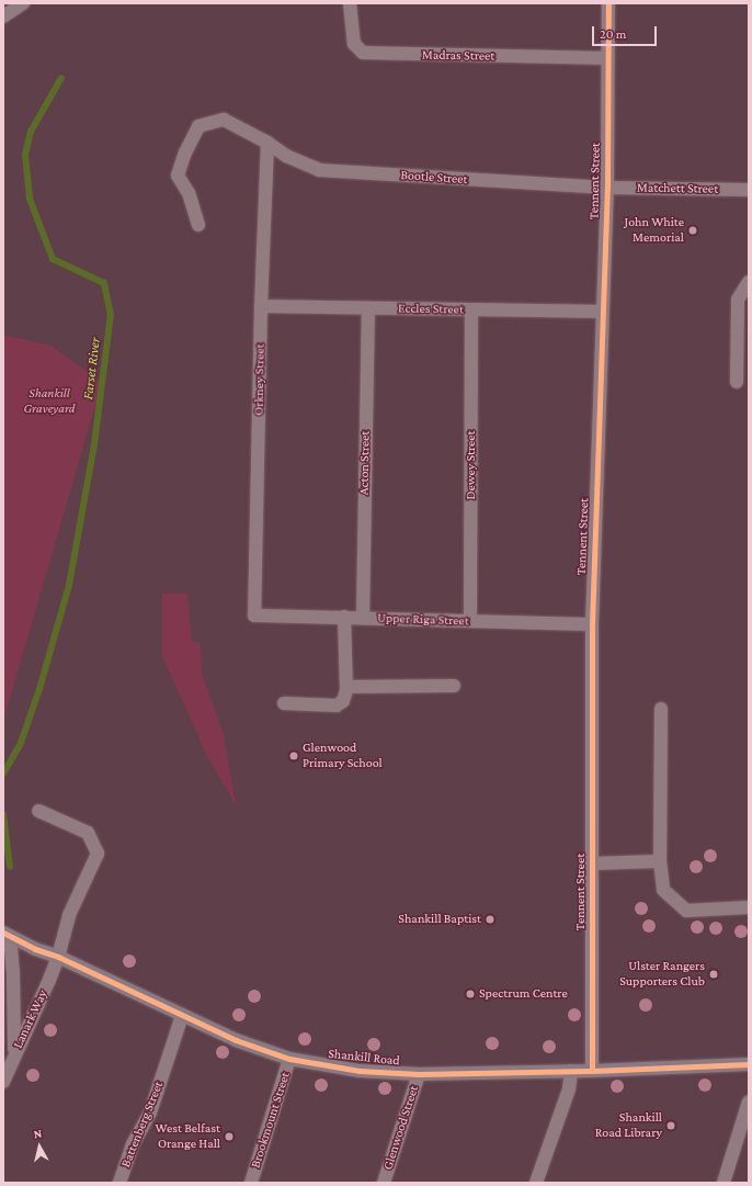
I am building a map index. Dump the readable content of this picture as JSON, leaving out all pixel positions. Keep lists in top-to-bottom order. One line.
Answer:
{"streets":{"main road":["Shankill Road"],"street":["Madras Street","Bootle Street","Tennent Street","Matchett Street","Eccles Street","Orkney Street","Acton Street","Dewey Street","Upper Riga Street","Lanark Way","Brookmount Street","Battenberg Street","Glenwood Street"]},"crossings":[["Madras Street","Tennent Street"],["Bootle Street","Tennent Street"],["Bootle Street","Matchett Street"],["Bootle Street","Orkney Street"],["Tennent Street","Matchett Street"],["Tennent Street","Eccles Street"],["Tennent Street","Upper Riga Street"],["Tennent Street","Shankill Road"],["Eccles Street","Orkney Street"],["Eccles Street","Acton Street"],["Eccles Street","Dewey Street"],["Orkney Street","Upper Riga Street"],["Acton Street","Upper Riga Street"],["Dewey Street","Upper Riga Street"],["Lanark Way","Shankill Road"],["Shankill Road","Brookmount Street"],["Shankill Road","Battenberg Street"],["Shankill Road","Glenwood Street"]],"water":["Farset River"],"parks":["Shankill Graveyard"],"places":["John White Memorial","Glenwood Primary School","Shankill Baptist","Ulster Rangers Supporters Club","Spectrum Centre","Shankill Road Library","West Belfast Orange Hall"],"scale_bar":"20 m","north":"top"}
